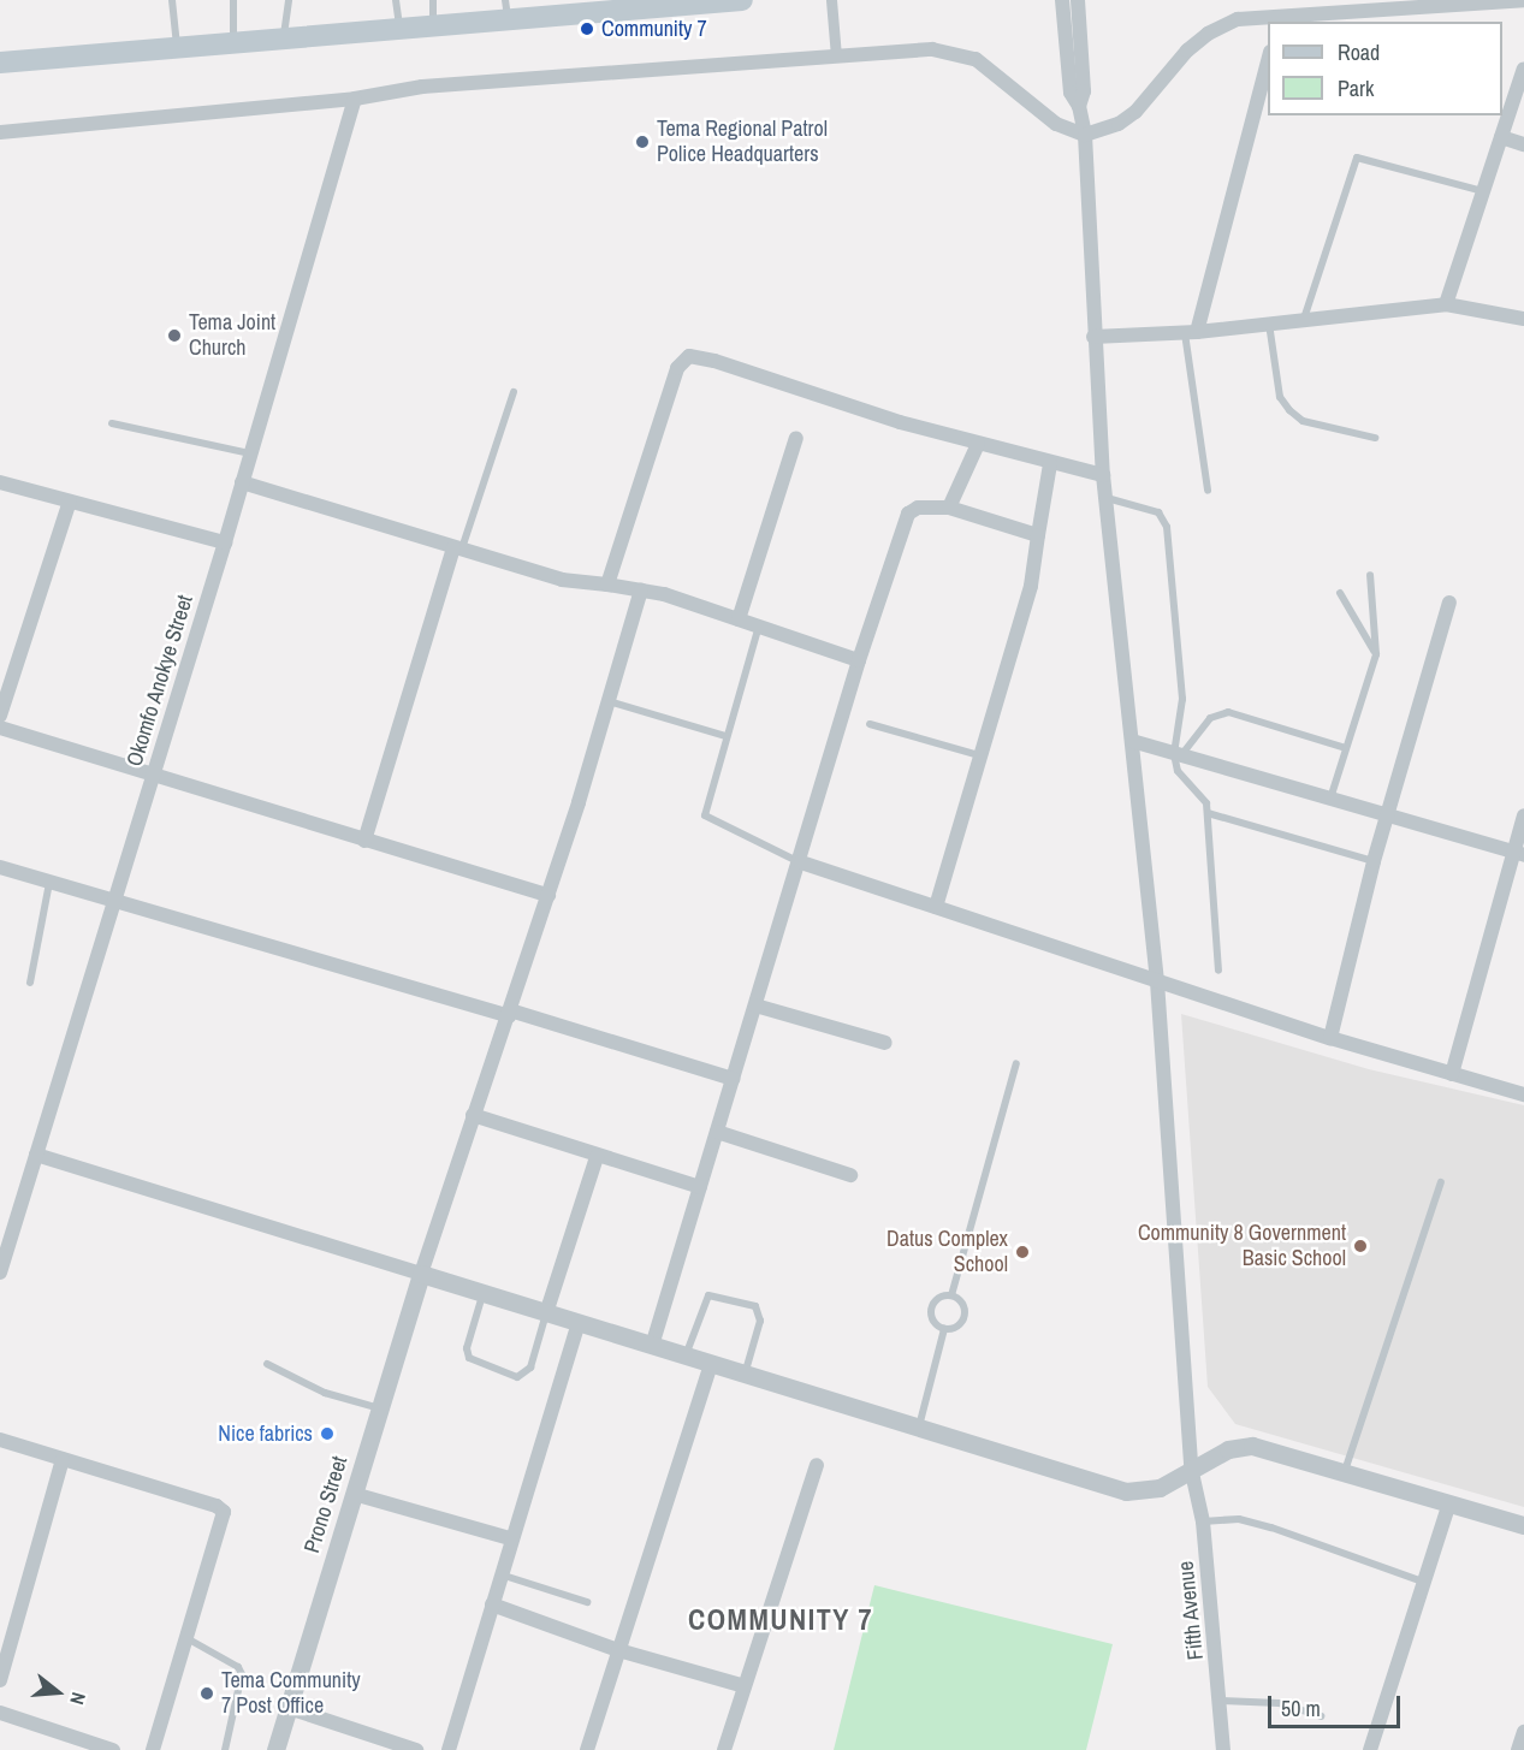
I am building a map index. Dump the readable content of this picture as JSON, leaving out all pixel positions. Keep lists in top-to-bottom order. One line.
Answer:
{"streets":{"street":["Okomfo Anokye Street","Prono Street","Fifth Avenue"]},"districts":["COMMUNITY 7"],"places":["Community 7","Tema Regional Patrol Police Headquarters","Tema Joint Church","Community 8 Government Basic School","Datus Complex School","Nice fabrics","Tema Community 7 Post Office"],"legend":["Road","Park"],"scale_bar":"50 m","north":"right"}
